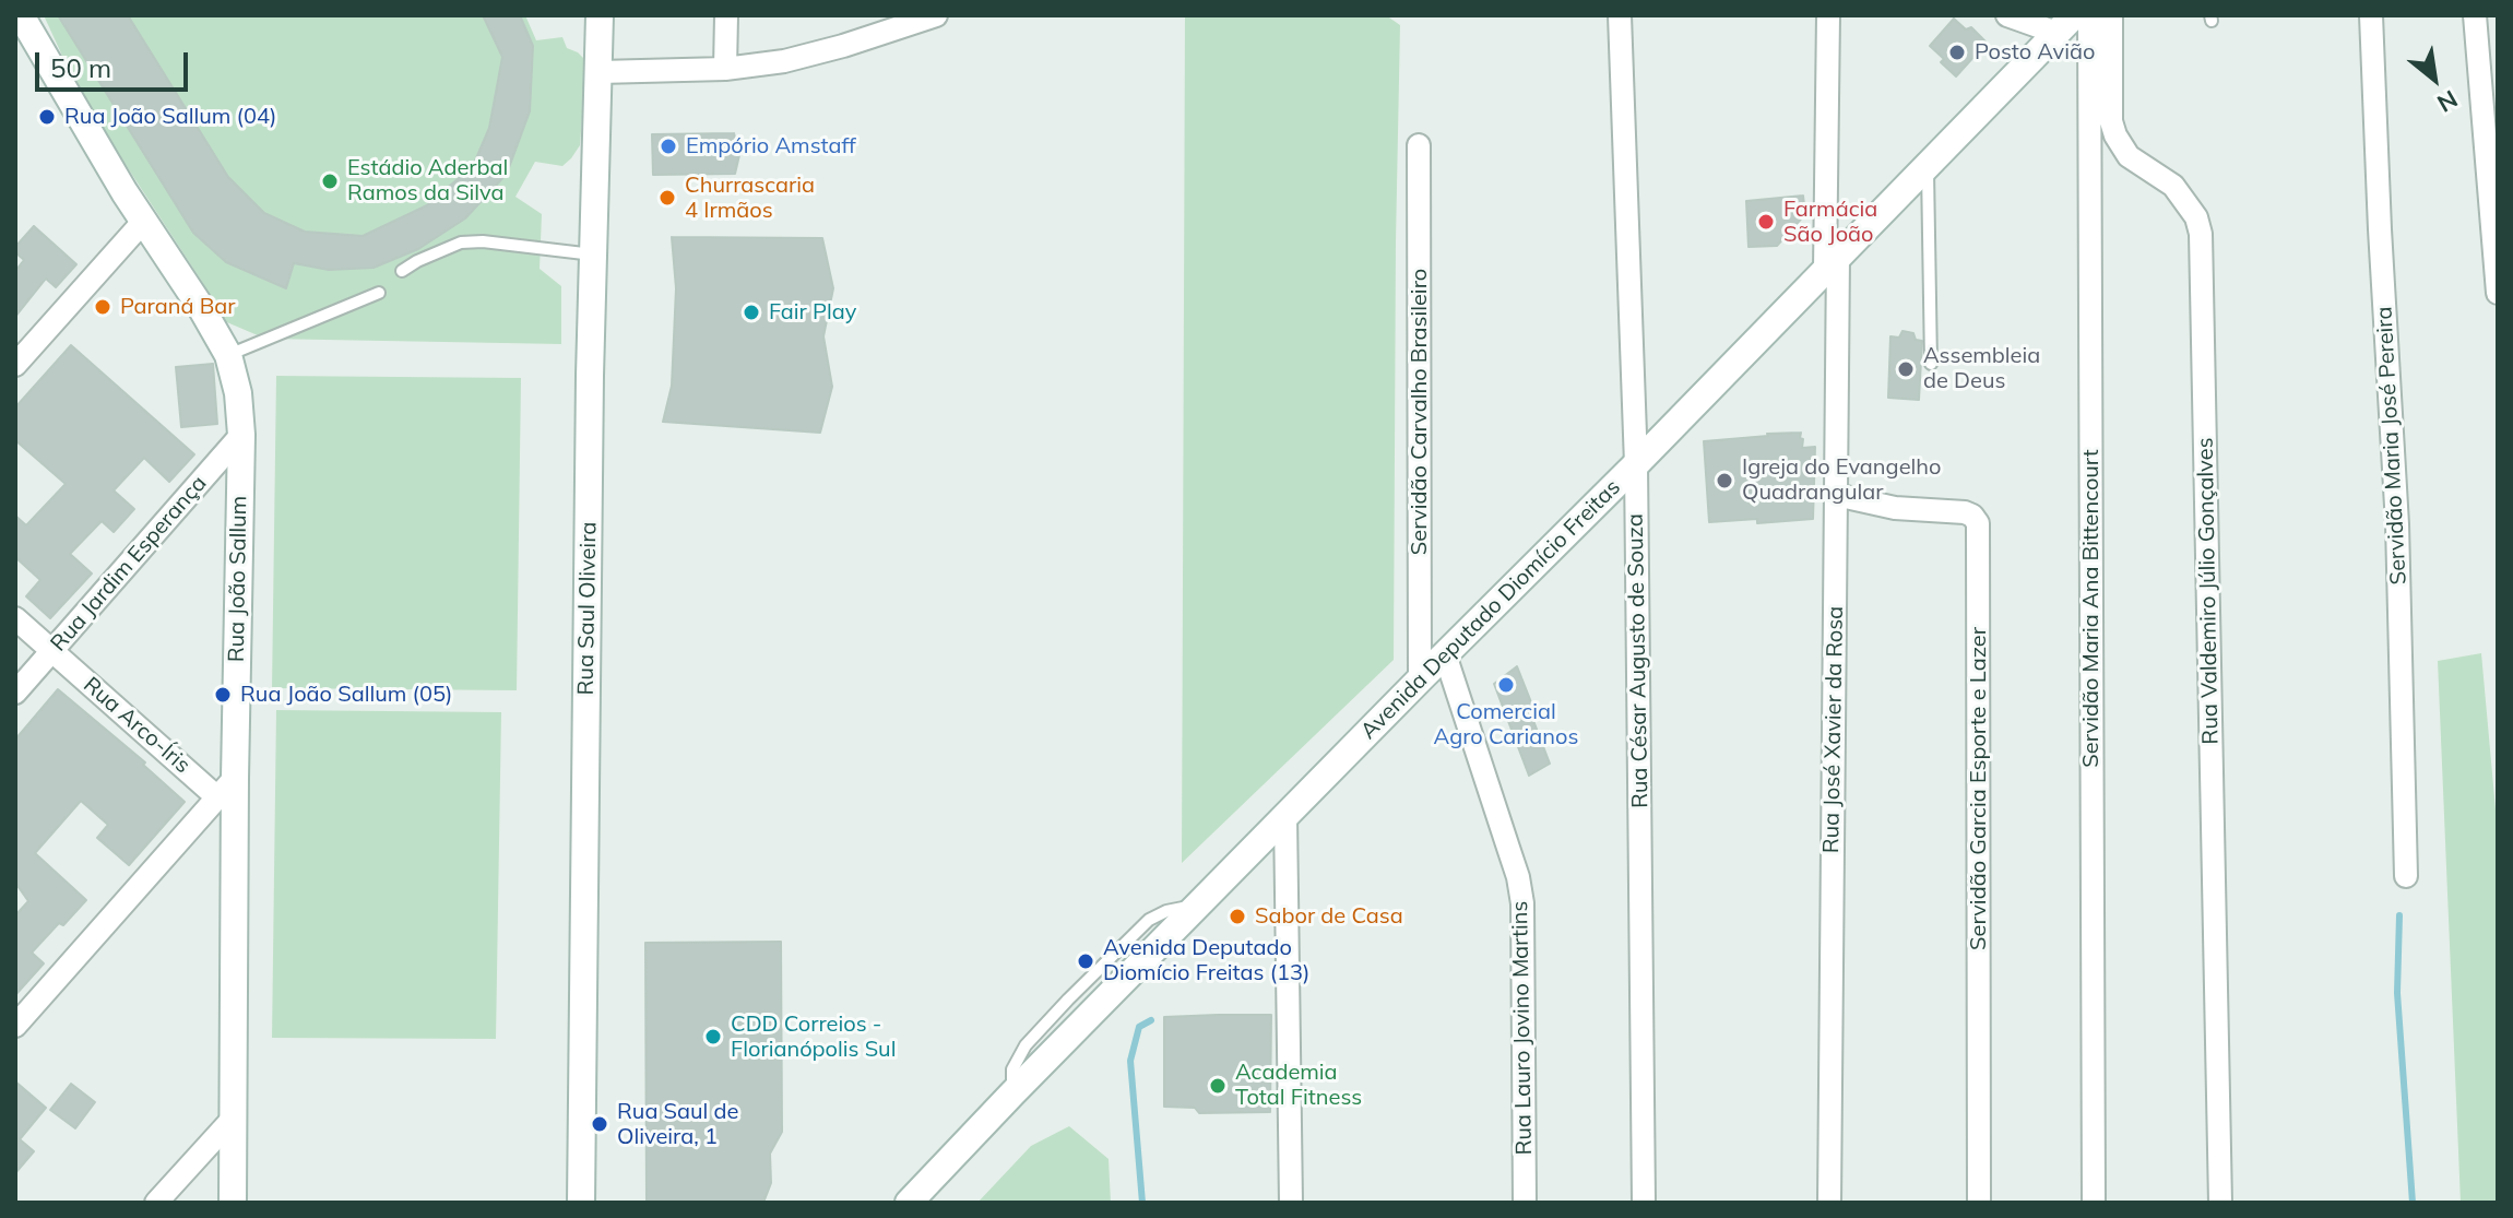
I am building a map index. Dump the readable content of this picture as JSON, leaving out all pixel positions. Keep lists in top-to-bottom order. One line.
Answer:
{"streets":{"street":["Servidão Carvalho Brasileiro","Servidão Maria José Pereira","Rua Jardim Esperança","Rua João Sallum","Rua Valdemiro Júlio Gonçalves","Rua Saul Oliveira","Servidão Maria Ana Bittencourt","Avenida Deputado Diomício Freitas","Rua César Augusto de Souza","Rua Arco-Íris","Rua José Xavier da Rosa","Servidão Garcia Esporte e Lazer","Rua Lauro Jovino Martins"]},"crossings":[["Servidão Carvalho Brasileiro","Avenida Deputado Diomício Freitas"],["Rua Jardim Esperança","Rua João Sallum"],["Rua Jardim Esperança","Rua Arco-Íris"],["Rua João Sallum","Rua Arco-Íris"],["Avenida Deputado Diomício Freitas","Rua César Augusto de Souza"],["Avenida Deputado Diomício Freitas","Rua José Xavier da Rosa"],["Avenida Deputado Diomício Freitas","Rua Lauro Jovino Martins"],["Rua José Xavier da Rosa","Servidão Garcia Esporte e Lazer"]],"places":["Posto Avião","Rua João Sallum (04)","Empório Amstaff","Estádio Aderbal Ramos da Silva","Churrascaria 4 Irmãos","Farmácia São João","Paraná Bar","Fair Play","Assembleia de Deus","Igreja do Evangelho Quadrangular","Comercial Agro Carianos","Rua João Sallum (05)","Sabor de Casa","Avenida Deputado Diomício Freitas (13)","CDD Correios - Florianópolis Sul","Academia Total Fitness","Rua Saul de Oliveira, 1"],"scale_bar":"50 m","north":"bottom right"}
